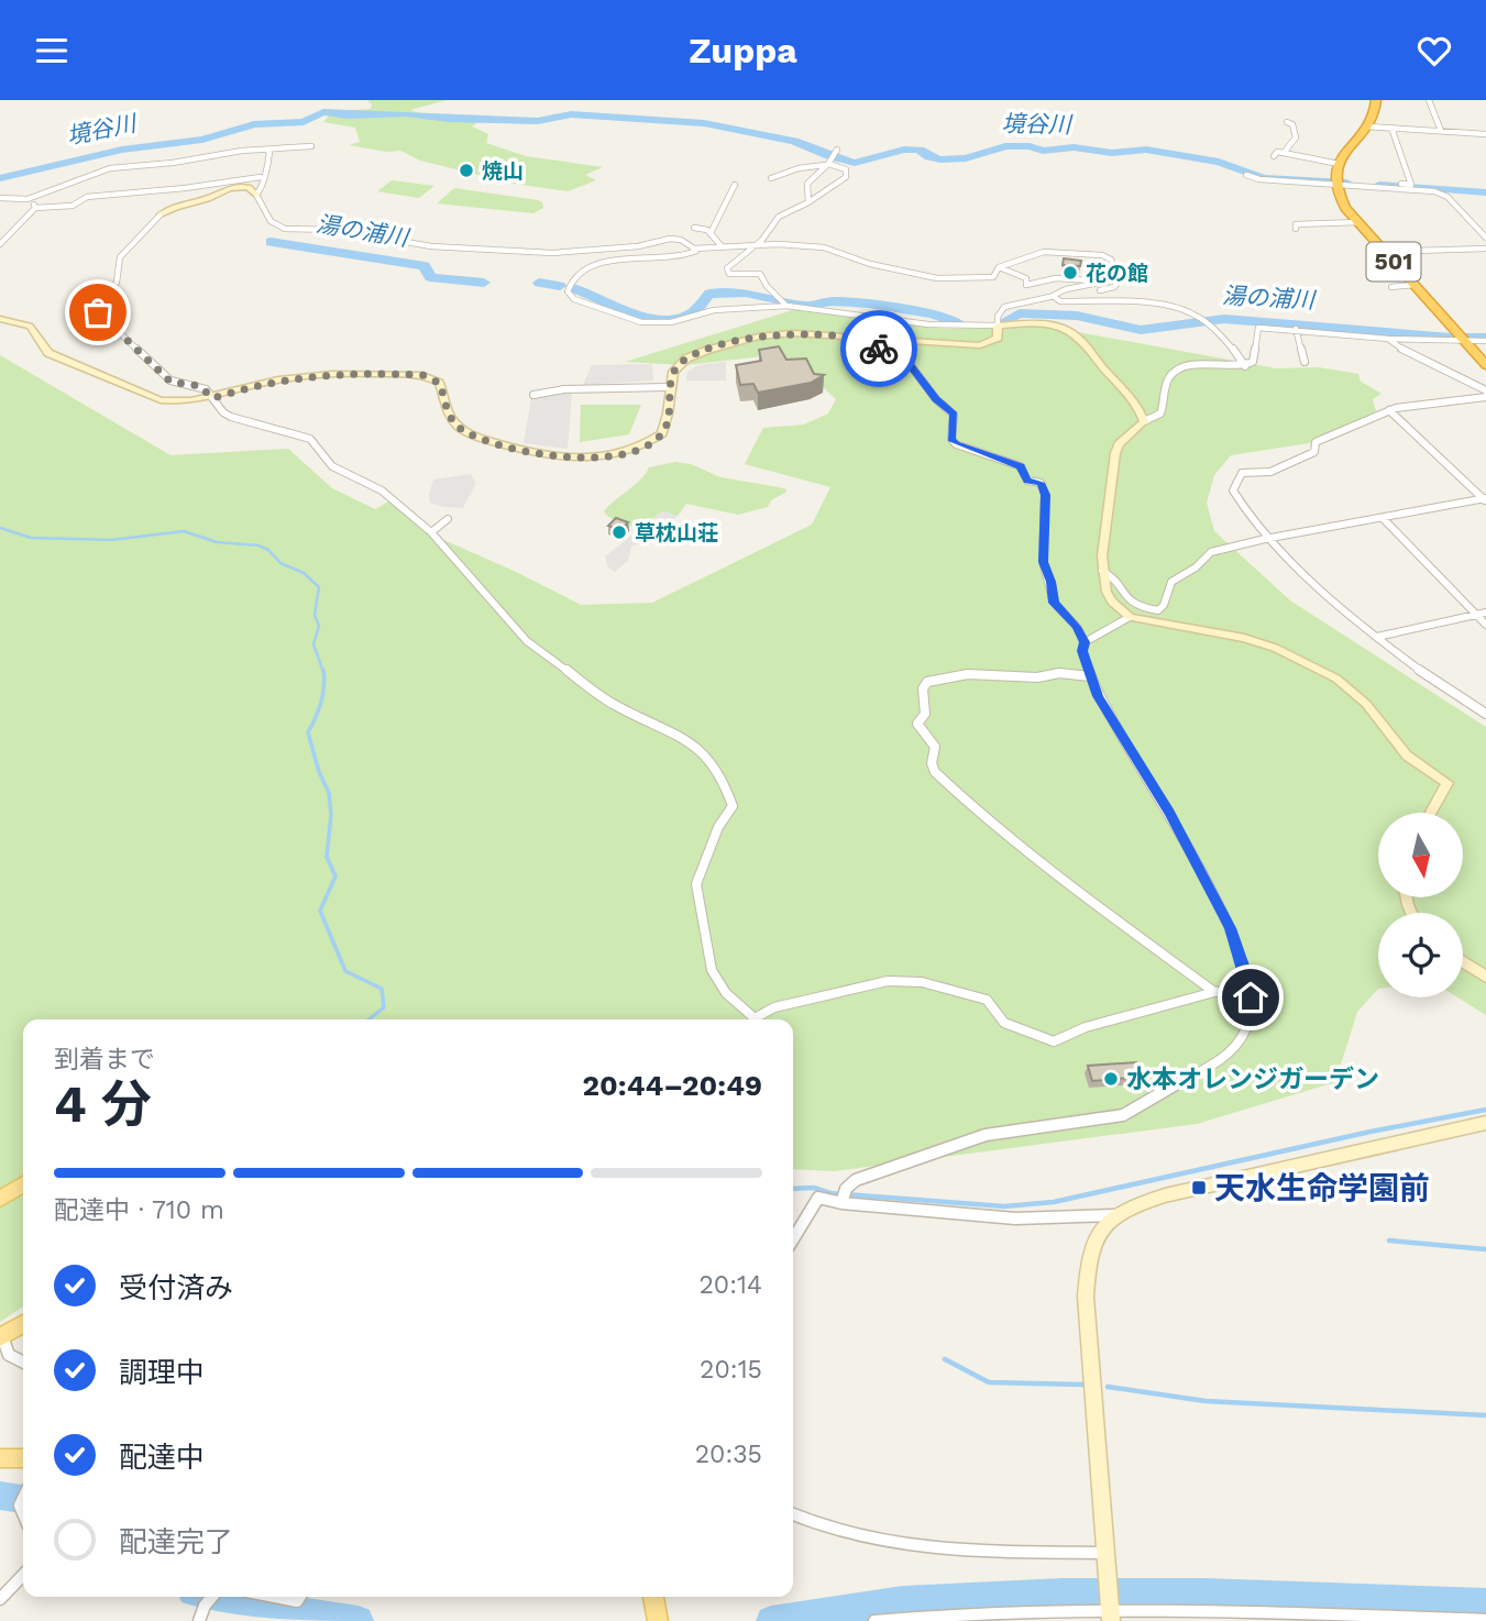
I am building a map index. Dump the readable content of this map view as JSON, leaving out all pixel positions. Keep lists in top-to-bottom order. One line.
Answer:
{"streets":{"highway":["501"]},"water":["境谷川","湯の浦川"],"places":{"other":["焼山","花の館","草枕山荘","水本オレンジガーデン"],"transit":["天水生命学園前"]},"north":"bottom","page":{"header":"Zuppa","heading":["4 分","到着まで","20:44–20:49"],"bar":"配達中 · 710 m","list":[["受付済み","20:14"],["調理中","20:15"],["配達中","20:35"],"配達完了"]}}
